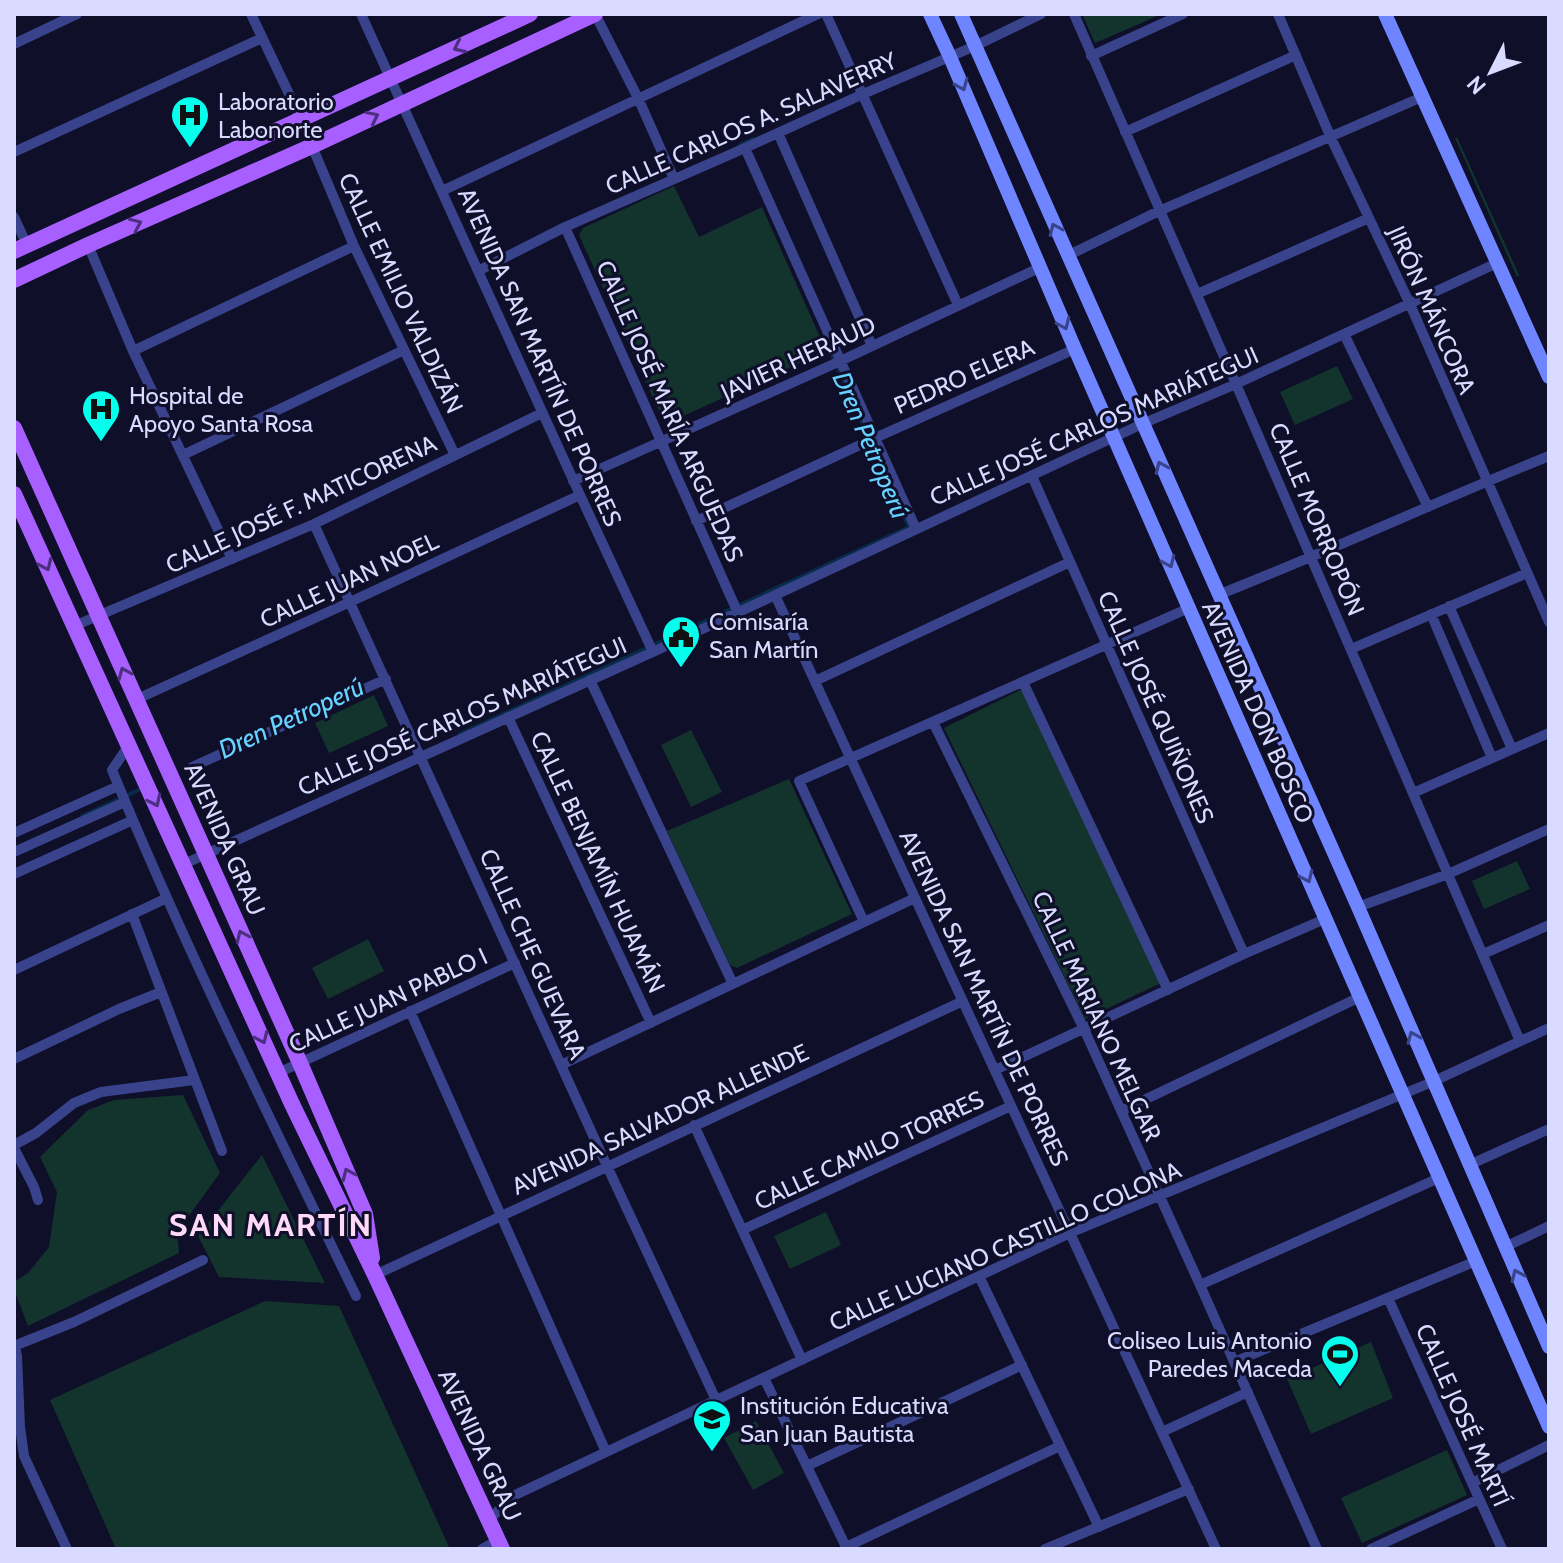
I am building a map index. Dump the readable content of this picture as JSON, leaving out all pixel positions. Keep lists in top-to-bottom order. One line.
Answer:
{"streets":{"main road":["AVENIDA GRAU"],"street":["CALLE CARLOS A. SALAVERRY","CALLE EMILIO VALDIZÁN","JIRÓN MÁNCORA","AVENIDA SAN MARTÍN DE PORRES","JAVIER HERAUD","PEDRO ELERA","CALLE JOSÉ MARÍA ARGUEDAS","CALLE JOSÉ CARLOS MARIÁTEGUI","CALLE JOSÉ F. MATICORENA","CALLE MORROPÓN","CALLE JUAN NOEL","CALLE JOSÉ QUIÑONES","AVENIDA DON BOSCO","CALLE BENJAMÍN HUAMÁN","CALLE CHE GUEVARA","CALLE JUAN PABLO I","CALLE MARIANO MELGAR","AVENIDA SALVADOR ALLENDE","CALLE CAMILO TORRES","CALLE LUCIANO CASTILLO COLONA","CALLE JOSÉ MARTÍ"]},"crossings":[["CALLE CARLOS A. SALAVERRY","AVENIDA SAN MARTÍN DE PORRES"],["CALLE CARLOS A. SALAVERRY","CALLE JOSÉ MARÍA ARGUEDAS"],["CALLE CARLOS A. SALAVERRY","AVENIDA DON BOSCO"],["CALLE EMILIO VALDIZÁN","CALLE JOSÉ F. MATICORENA"],["JIRÓN MÁNCORA","CALLE JOSÉ CARLOS MARIÁTEGUI"],["AVENIDA SAN MARTÍN DE PORRES","JAVIER HERAUD"],["AVENIDA SAN MARTÍN DE PORRES","CALLE JOSÉ CARLOS MARIÁTEGUI"],["AVENIDA SAN MARTÍN DE PORRES","CALLE JOSÉ F. MATICORENA"],["AVENIDA SAN MARTÍN DE PORRES","CALLE JUAN NOEL"],["AVENIDA SAN MARTÍN DE PORRES","AVENIDA SALVADOR ALLENDE"],["AVENIDA SAN MARTÍN DE PORRES","CALLE CAMILO TORRES"],["AVENIDA SAN MARTÍN DE PORRES","CALLE LUCIANO CASTILLO COLONA"],["JAVIER HERAUD","CALLE JOSÉ MARÍA ARGUEDAS"],["JAVIER HERAUD","AVENIDA DON BOSCO"],["PEDRO ELERA","CALLE JOSÉ MARÍA ARGUEDAS"],["PEDRO ELERA","AVENIDA DON BOSCO"],["CALLE JOSÉ MARÍA ARGUEDAS","CALLE JOSÉ CARLOS MARIÁTEGUI"],["CALLE JOSÉ CARLOS MARIÁTEGUI","CALLE MORROPÓN"],["CALLE JOSÉ CARLOS MARIÁTEGUI","CALLE JOSÉ QUIÑONES"],["CALLE JOSÉ CARLOS MARIÁTEGUI","AVENIDA DON BOSCO"],["CALLE JOSÉ CARLOS MARIÁTEGUI","AVENIDA GRAU"],["CALLE JOSÉ CARLOS MARIÁTEGUI","CALLE BENJAMÍN HUAMÁN"],["CALLE JOSÉ CARLOS MARIÁTEGUI","CALLE CHE GUEVARA"],["CALLE JOSÉ F. MATICORENA","AVENIDA GRAU"],["CALLE JOSÉ F. MATICORENA","CALLE CHE GUEVARA"],["CALLE MORROPÓN","CALLE LUCIANO CASTILLO COLONA"],["CALLE JUAN NOEL","AVENIDA GRAU"],["CALLE JUAN NOEL","CALLE CHE GUEVARA"],["AVENIDA DON BOSCO","CALLE LUCIANO CASTILLO COLONA"],["AVENIDA GRAU","CALLE JUAN PABLO I"],["AVENIDA GRAU","AVENIDA SALVADOR ALLENDE"],["AVENIDA GRAU","CALLE LUCIANO CASTILLO COLONA"],["CALLE CHE GUEVARA","CALLE JUAN PABLO I"],["CALLE CHE GUEVARA","AVENIDA SALVADOR ALLENDE"],["CALLE CHE GUEVARA","CALLE LUCIANO CASTILLO COLONA"],["CALLE MARIANO MELGAR","CALLE LUCIANO CASTILLO COLONA"]],"districts":["SAN MARTÍN"],"water":["Dren Petroperú"],"places":{"hospital":["Laboratorio Labonorte","Hospital de Apoyo Santa Rosa"],"public building":["Comisaría San Martín"],"sports":["Coliseo Luis Antonio Paredes Maceda"],"school or university":["Institución Educativa San Juan Bautista"]},"north":"bottom left"}
